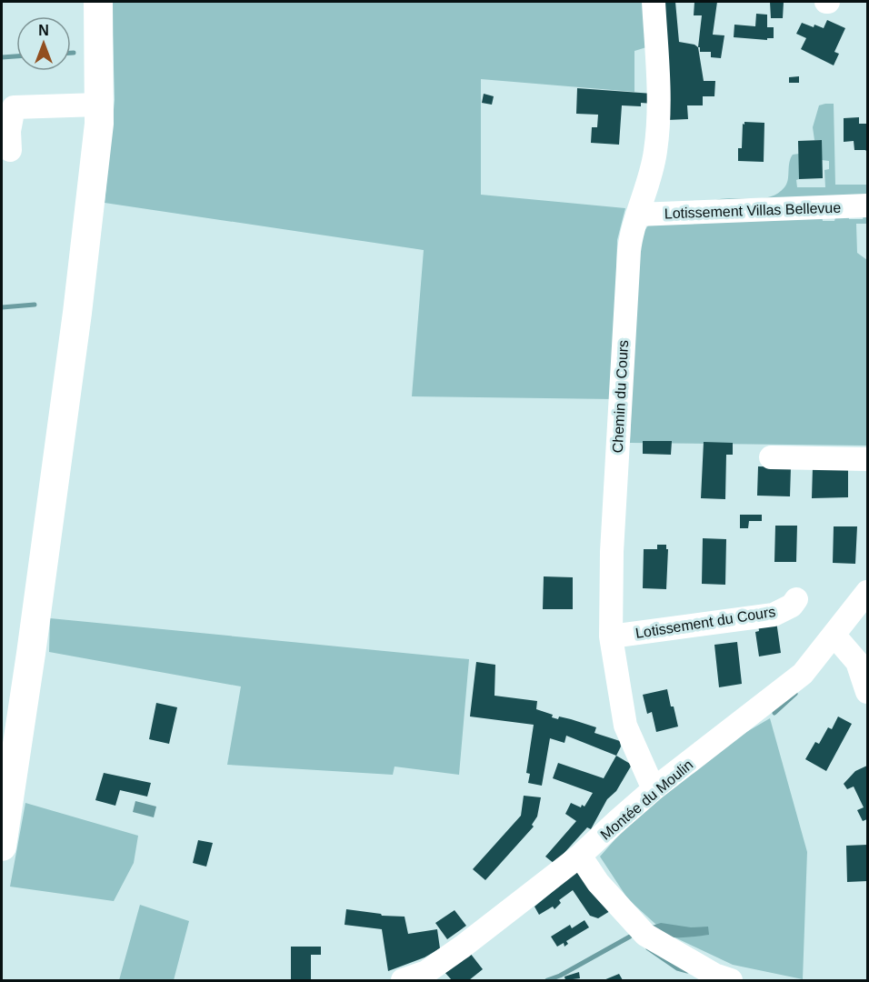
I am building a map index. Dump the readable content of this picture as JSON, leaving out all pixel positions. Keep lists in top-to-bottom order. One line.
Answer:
{"streets":{"street":["Lotissement Villas Bellevue","Chemin du Cours","Lotissement du Cours","Montée du Moulin"]},"crossings":[["Lotissement Villas Bellevue","Chemin du Cours"],["Chemin du Cours","Lotissement du Cours"],["Chemin du Cours","Montée du Moulin"]],"north":"top"}
